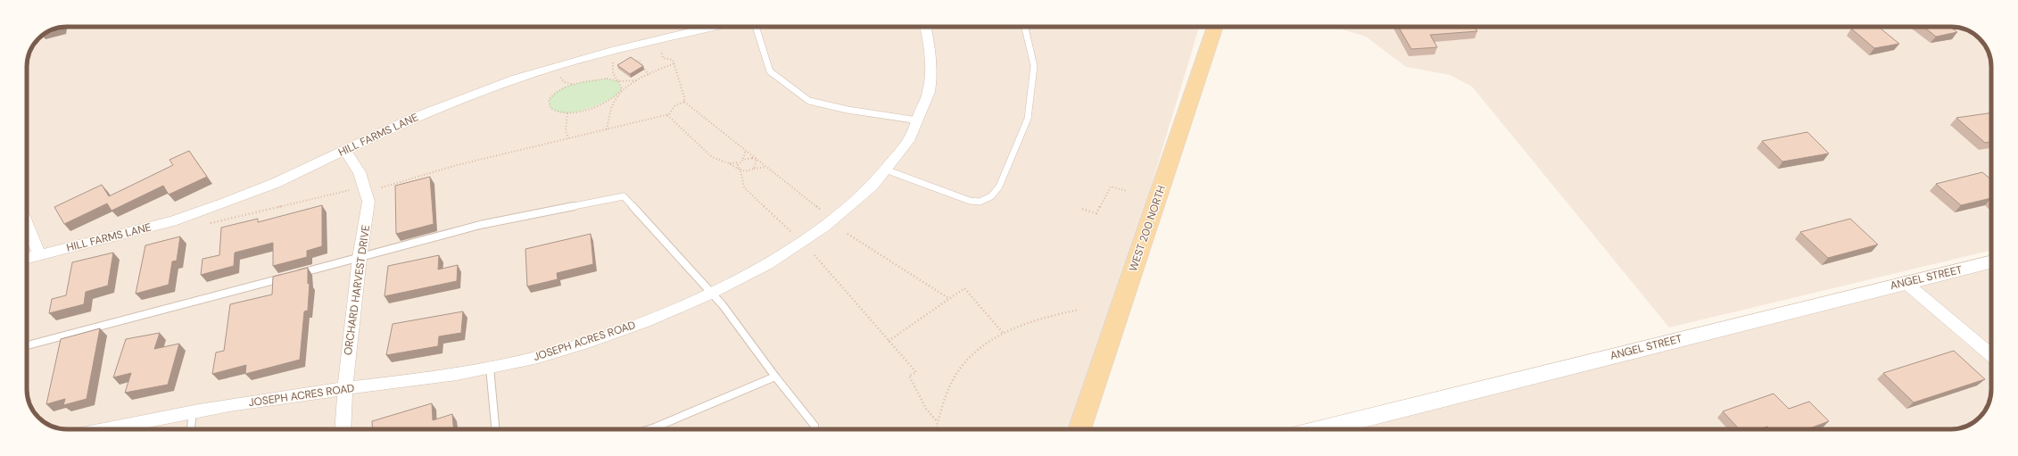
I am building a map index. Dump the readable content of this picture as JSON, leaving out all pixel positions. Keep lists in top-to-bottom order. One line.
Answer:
{"streets":{"main road":["WEST 200 NORTH"],"street":["HILL FARMS LANE","ANGEL STREET","ORCHARD HARVEST DRIVE","JOSEPH ACRES ROAD"]},"crossings":[["HILL FARMS LANE","ORCHARD HARVEST DRIVE"],["ORCHARD HARVEST DRIVE","JOSEPH ACRES ROAD"]]}
